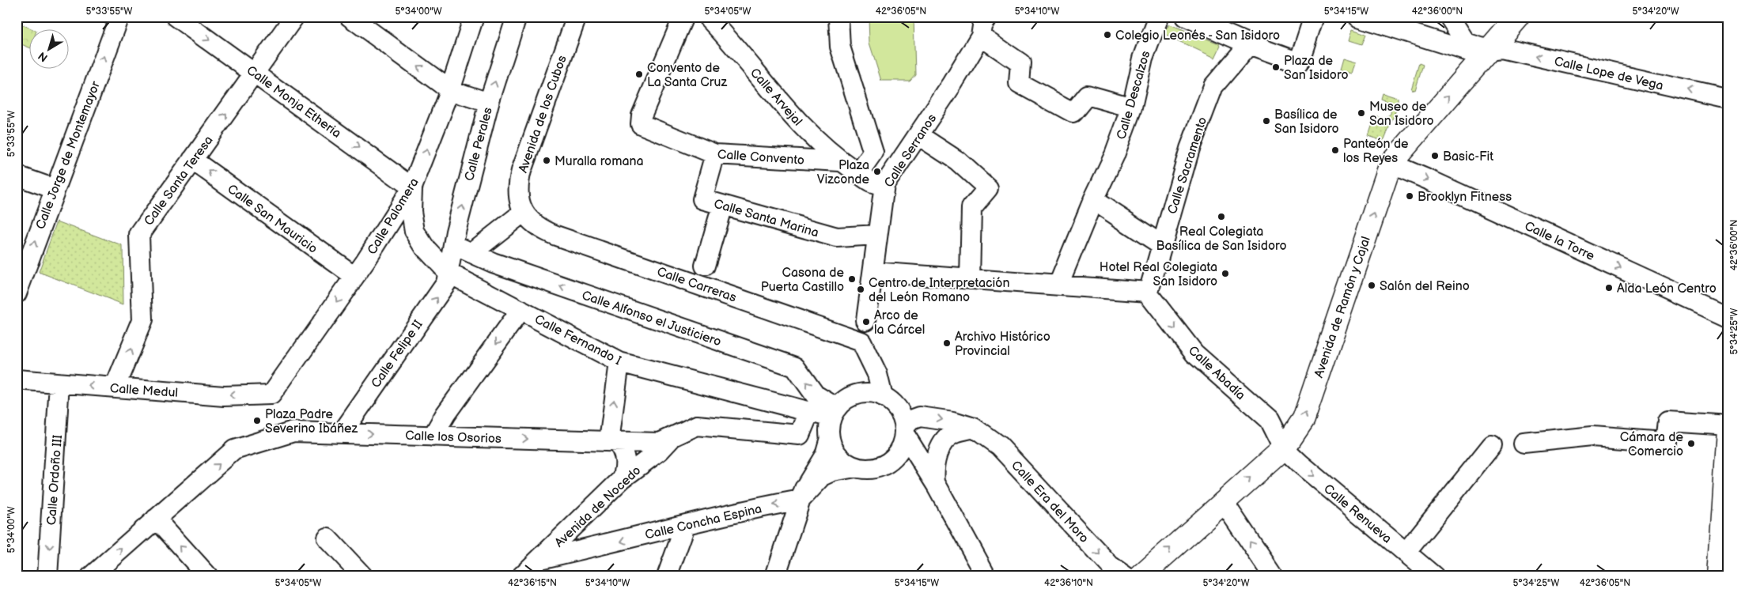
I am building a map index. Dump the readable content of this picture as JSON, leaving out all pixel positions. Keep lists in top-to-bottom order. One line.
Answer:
{"streets":{"main road":["Avenida de Ramón y Cajal"],"street":["Calle Lope de Vega","Calle Descalzos","Calle Arvejal","Calle Monja Etheria","Avenida de los Cubos","Calle Perales","Calle Serranos","Calle Jorge de Montemayor","Calle Convento","Calle Sacramento","Calle Santa Teresa","Calle Palomera","Calle Santa Marina","Calle San Mauricio","Calle la Torre","Calle Carreras","Calle Alfonso el Justiciero","Calle Fernando I","Calle Felipe II","Calle Abadía","Calle Medul","Calle los Osorios","Calle Ordoño III","Calle Era del Moro","Avenida de Nocedo","Calle Renueva","Calle Concha Espina"]},"crossings":[["Calle Lope de Vega","Avenida de Ramón y Cajal"],["Calle Arvejal","Calle Serranos"],["Calle Arvejal","Calle Convento"],["Calle Monja Etheria","Calle Santa Teresa"],["Calle Monja Etheria","Calle Palomera"],["Calle Monja Etheria","Calle Fernando I"],["Avenida de los Cubos","Calle Carreras"],["Calle Perales","Calle Alfonso el Justiciero"],["Calle Perales","Calle Fernando I"],["Calle Perales","Calle Felipe II"],["Calle Serranos","Calle Santa Marina"],["Calle Serranos","Calle Carreras"],["Calle Serranos","Calle Alfonso el Justiciero"],["Calle Serranos","Calle Fernando I"],["Calle Serranos","Calle Era del Moro"],["Calle Convento","Calle Santa Marina"],["Calle Sacramento","Calle Abadía"],["Calle Santa Teresa","Calle San Mauricio"],["Calle Santa Teresa","Calle Medul"],["Calle Palomera","Calle San Mauricio"],["Calle Palomera","Calle Fernando I"],["Calle Palomera","Calle Medul"],["Calle la Torre","Avenida de Ramón y Cajal"],["Avenida de Ramón y Cajal","Calle Abadía"],["Avenida de Ramón y Cajal","Calle Renueva"],["Calle Alfonso el Justiciero","Calle Fernando I"],["Calle Alfonso el Justiciero","Calle Era del Moro"],["Calle Fernando I","Calle Felipe II"],["Calle Fernando I","Calle los Osorios"],["Calle Fernando I","Calle Era del Moro"],["Calle Felipe II","Calle los Osorios"],["Calle Abadía","Calle Renueva"],["Calle Medul","Calle Ordoño III"],["Calle los Osorios","Avenida de Nocedo"],["Avenida de Nocedo","Calle Concha Espina"]],"one_way":["Calle Lope de Vega","Calle Perales","Calle Jorge de Montemayor","Calle Santa Teresa","Calle San Mauricio","Calle la Torre","Avenida de Ramón y Cajal","Calle Alfonso el Justiciero","Calle Abadía","Calle Medul","Calle los Osorios","Calle Ordoño III","Calle Era del Moro","Calle Concha Espina"],"places":["Colegio Leonés - San Isidoro","Plaza de San Isidoro","Convento de La Santa Cruz","Museo de San Isidoro","Basílica de San Isidoro","Panteón de los Reyes","Basic-Fit","Muralla romana","Plaza Vizconde","Brooklyn Fitness","Real Colegiata Basílica de San Isidoro","Hotel Real Colegiata San Isidoro","Casona de Puerta Castillo","Salón del Reino","Alda León Centro","Centro de Interpretación del León Romano","Arco de la Cárcel","Archivo Histórico Provincial","Plaza Padre Severino Ibáñez","Cámara de Comercio"],"north":"bottom left","coordinates":["5°33'55\"W","5°34'00\"W","5°34'05\"W","42°36'05\"N","5°34'10\"W","5°34'15\"W","42°36'00\"N","5°34'20\"W","5°34'25\"W","42°36'15\"N","42°36'10\"N"]}
